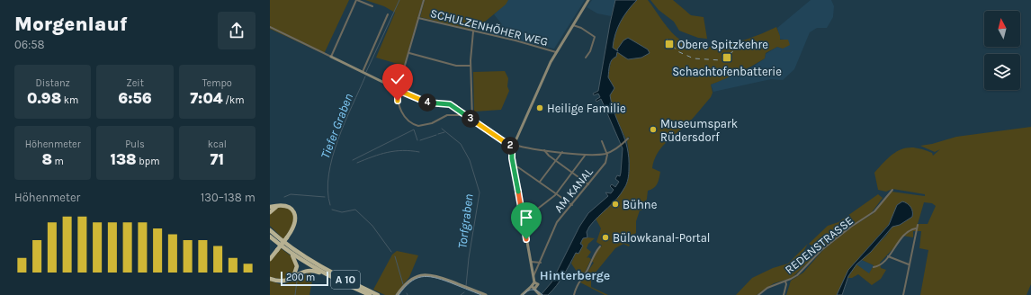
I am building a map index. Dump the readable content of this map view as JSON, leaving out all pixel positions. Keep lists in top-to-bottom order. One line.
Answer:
{"streets":{"highway":["A 10"],"street":["SCHULZENHÖHER WEG","AM KANAL","REDENSTRASSE"]},"districts":["Hinterberge"],"water":["Tiefer Graben","Torfgraben"],"places":{"transit":["Obere Spitzkehre","Schachtofenbatterie"],"other":["Heilige Familie","Museumspark Rüdersdorf","Bühne","Bülowkanal-Portal"]},"scale_bar":"200 m","north":"top","page":{"heading":["Morgenlauf","06:58"],"stats":[["Distanz","0.98 km"],["Zeit","6:56"],["Tempo","7:04 /km"],["Höhenmeter","8 m"],["Puls","138 bpm"],["kcal","71"]],"pins":["4","3","2"],"chart":["Höhenmeter","130–138 m"],"scale":"200 m"}}
